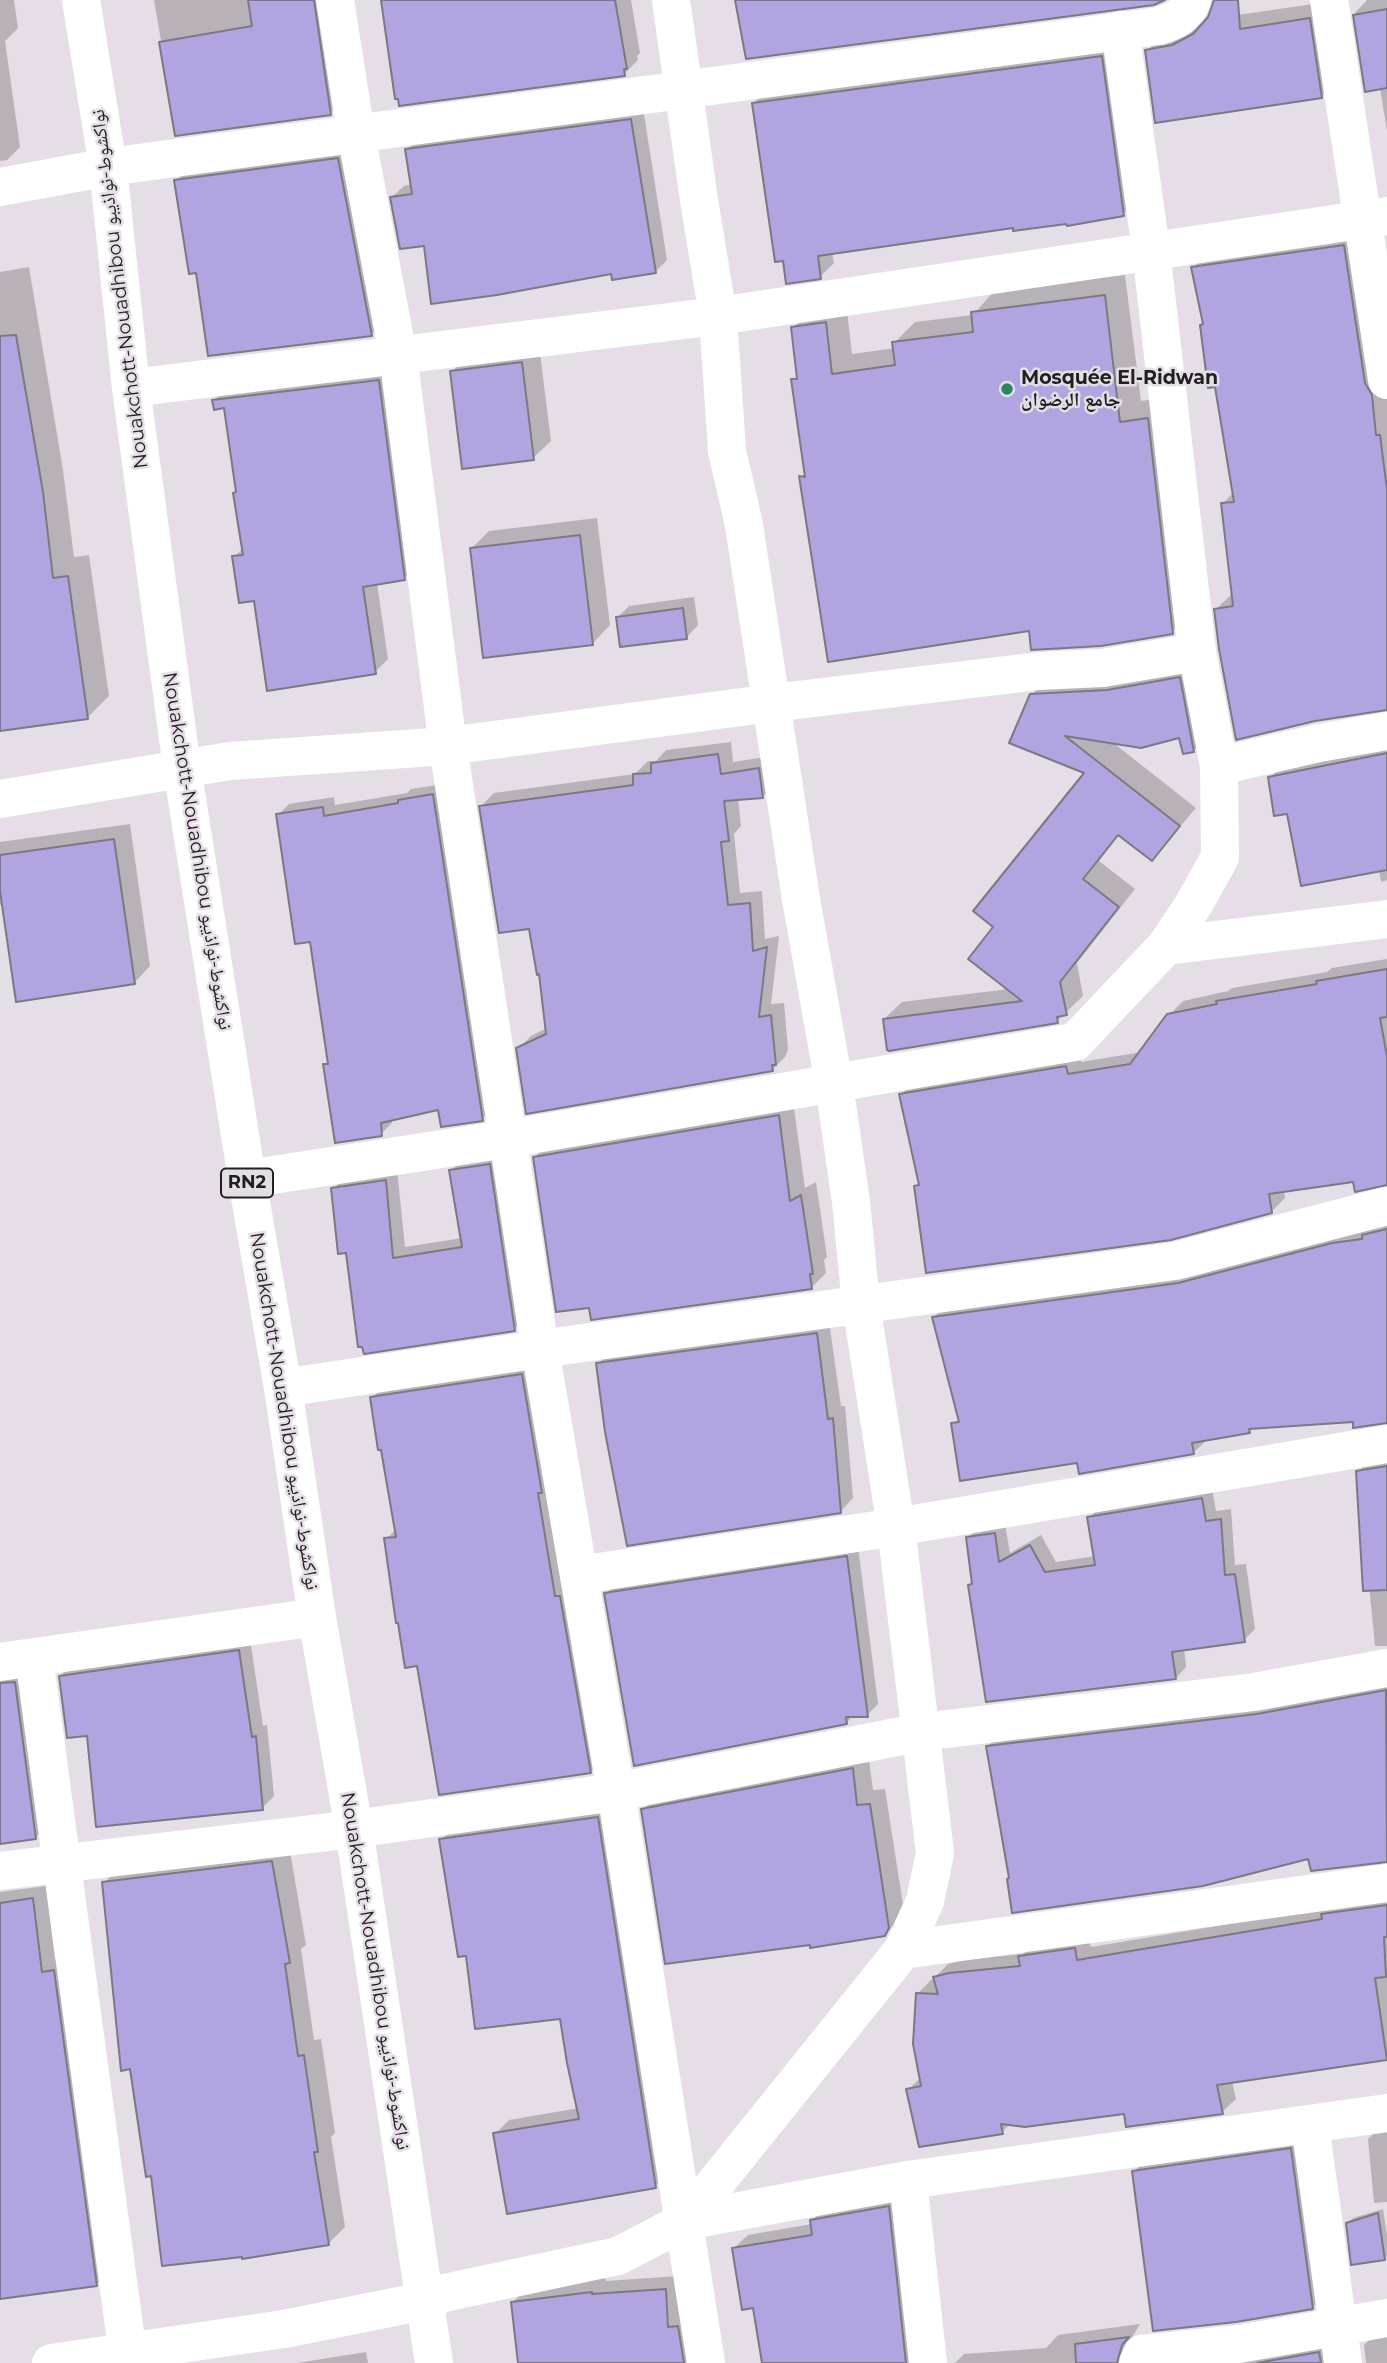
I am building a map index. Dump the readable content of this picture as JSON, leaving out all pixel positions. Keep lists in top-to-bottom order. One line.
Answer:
{"streets":{"main road":["Nouakchott-Nouadhibou نواكشوط-نواذيبو","RN2"]},"places":["Mosquée El-Ridwan جامع الرضوان"]}
